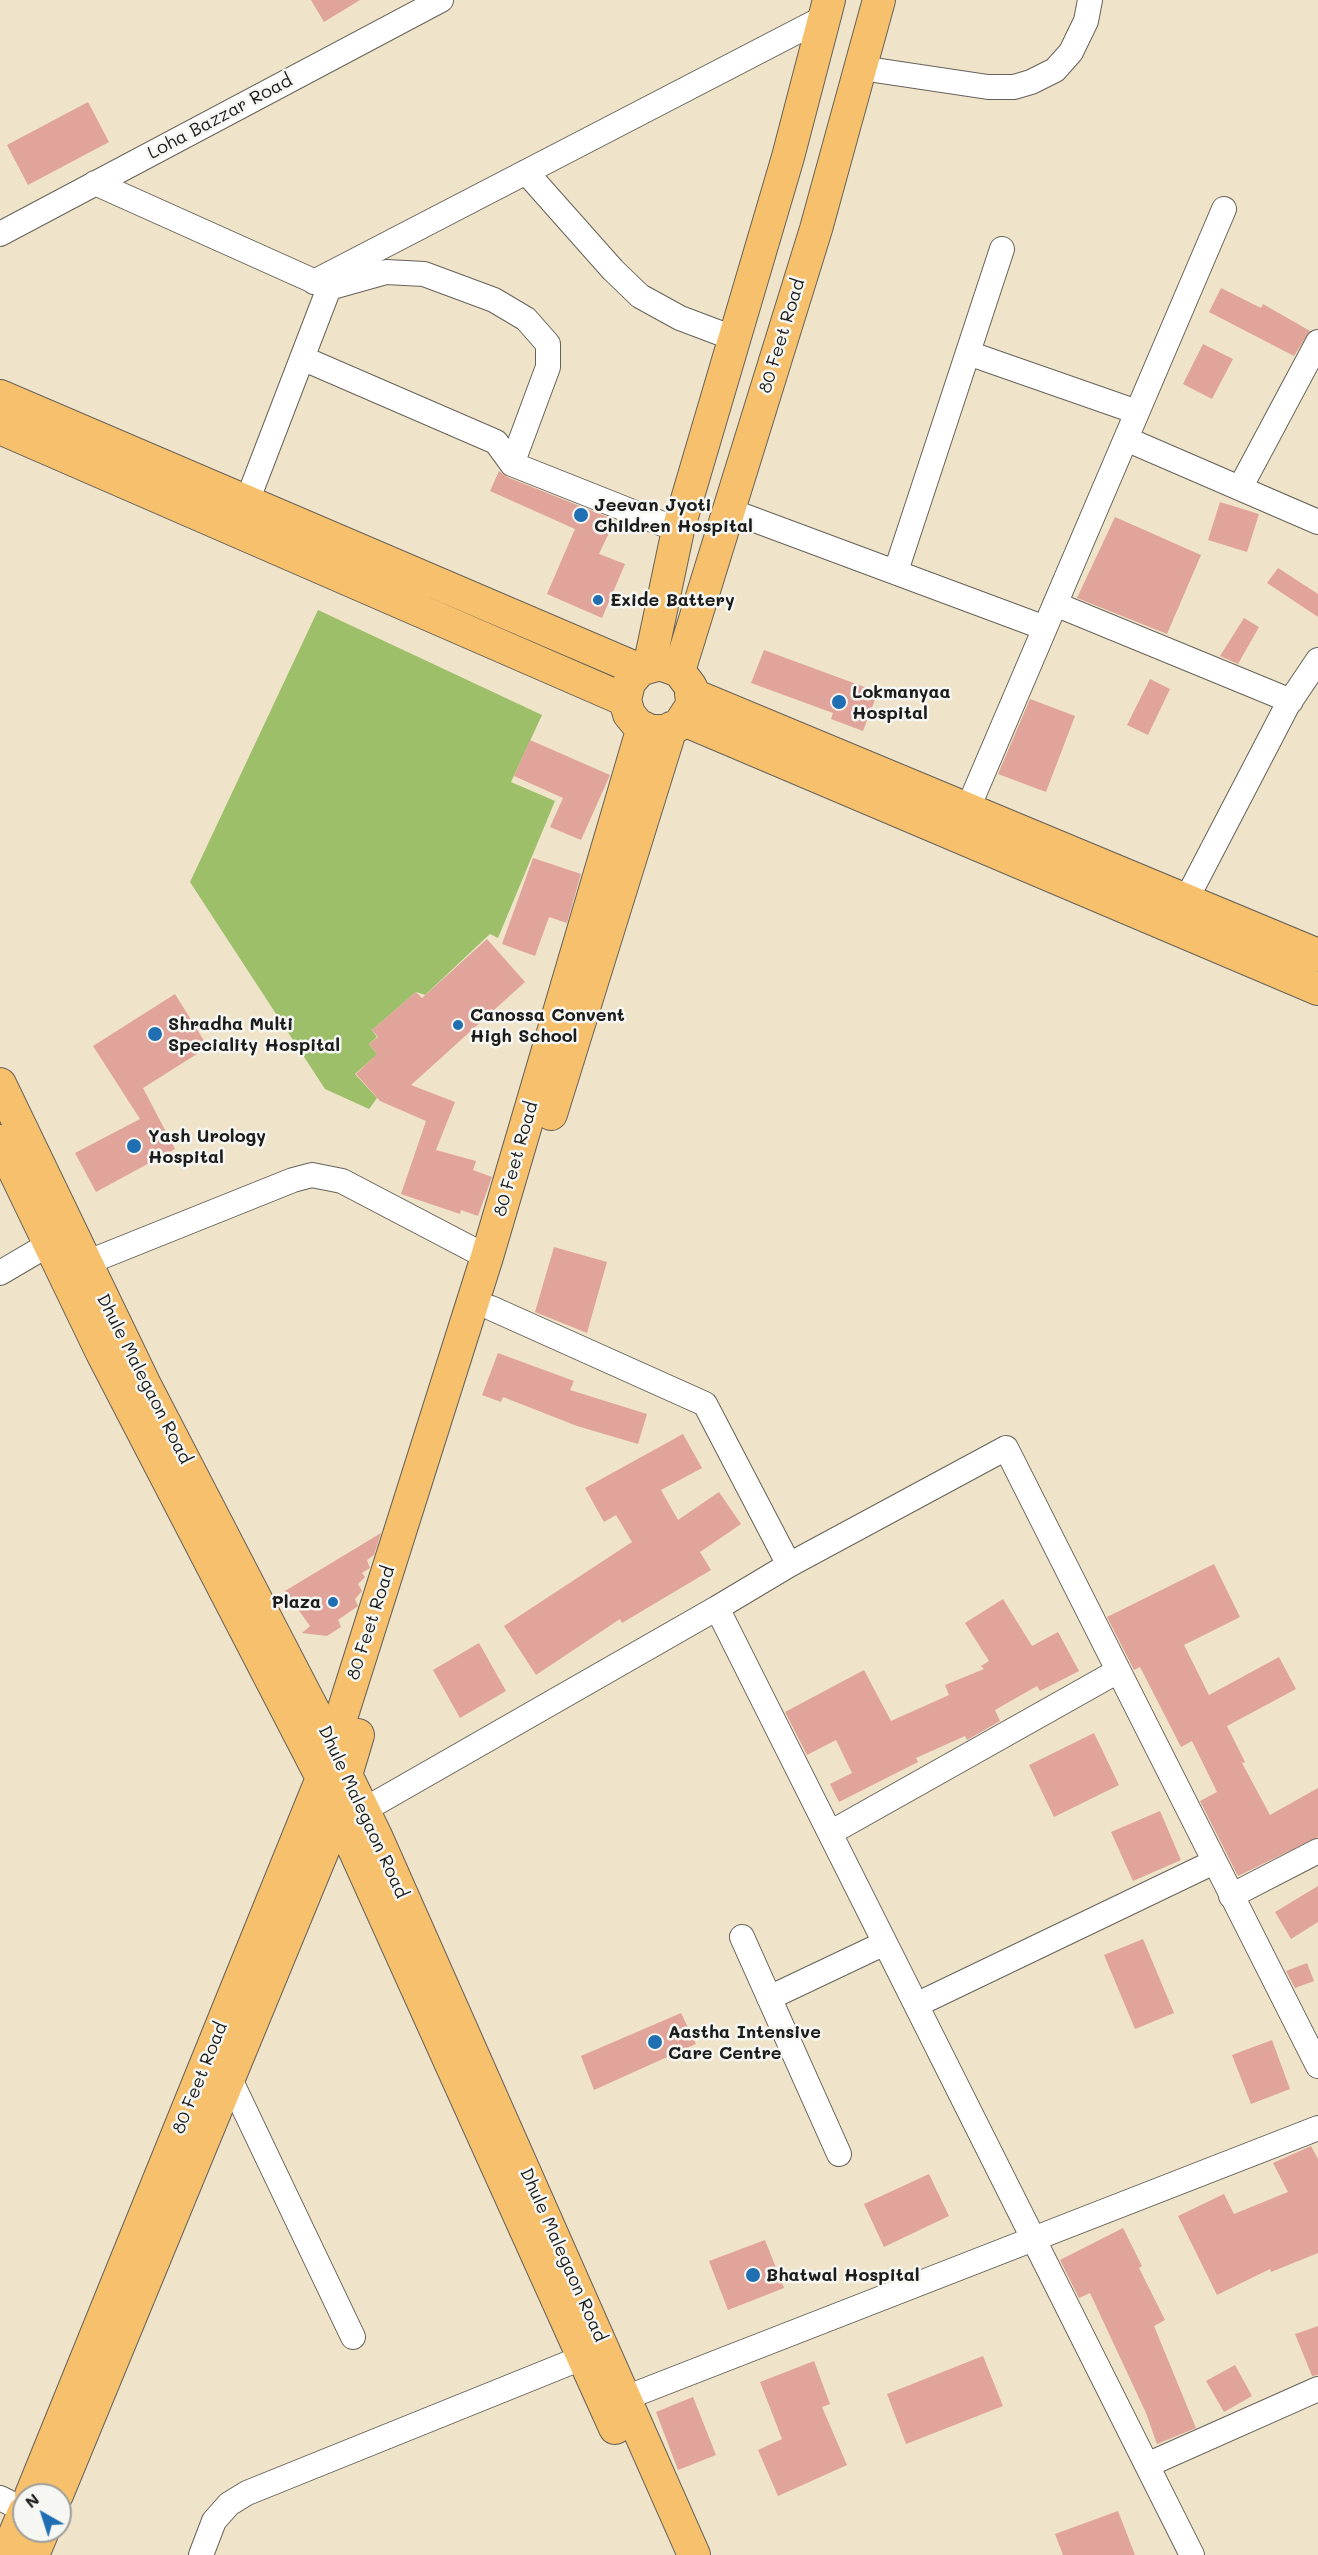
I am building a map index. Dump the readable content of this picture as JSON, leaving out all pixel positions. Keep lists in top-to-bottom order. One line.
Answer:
{"streets":{"main road":["80 Feet Road","Dhule Malegaon Road"],"street":["Loha Bazzar Road"]},"crossings":[["80 Feet Road","Dhule Malegaon Road"]],"places":["Jeevan Jyoti Children Hospital","Exide Battery","Lokmanyaa Hospital","Canossa Convent High School","Shradha Multi Speciality Hospital","Yash Urology Hospital","Plaza","Aastha Intensive Care Centre","Bhatwal Hospital"],"north":"top left"}
